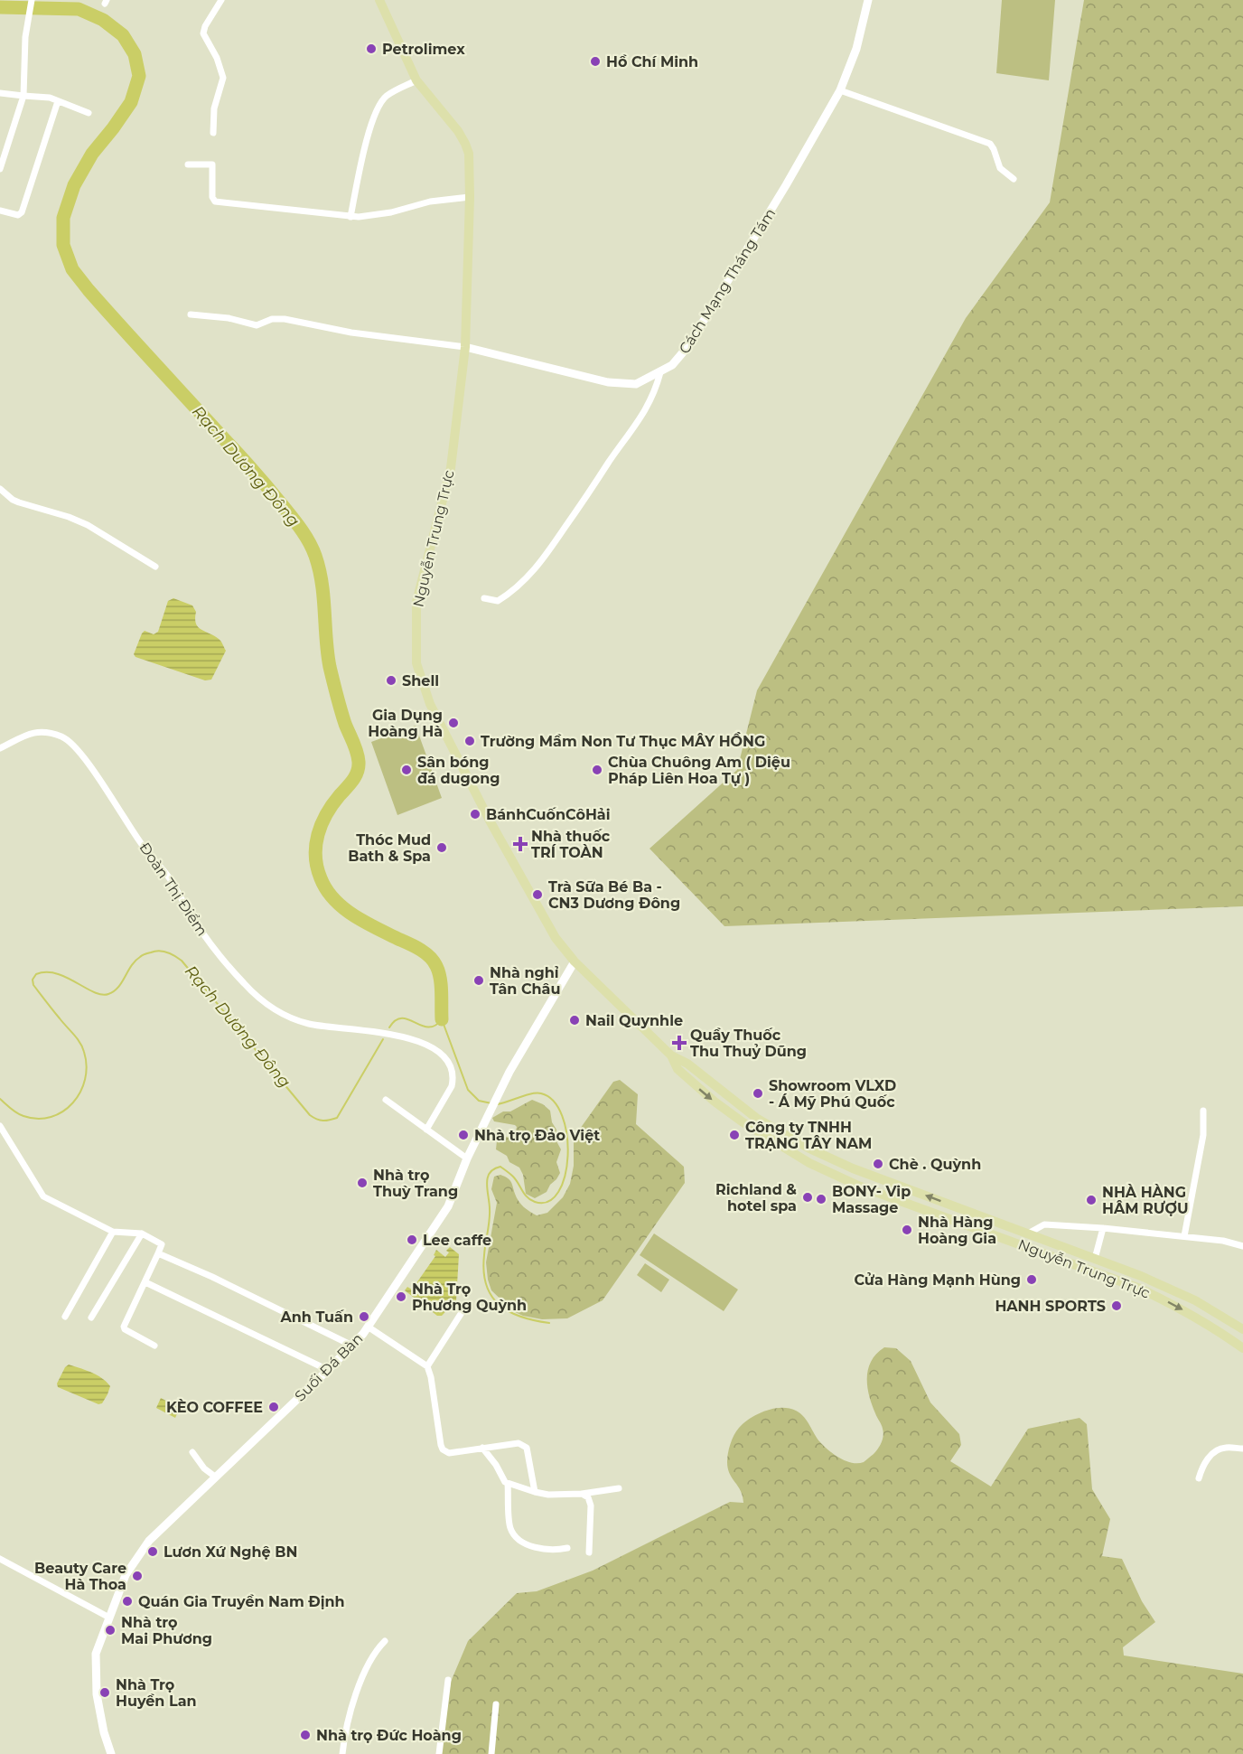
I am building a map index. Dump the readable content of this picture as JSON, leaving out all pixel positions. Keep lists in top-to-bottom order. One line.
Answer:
{"streets":{"main road":["Nguyễn Trung Trực"],"street":["Cách Mạng Tháng Tám","Đoàn Thị Điểm","Suối Đá Bàn"]},"crossings":[["Cách Mạng Tháng Tám","Nguyễn Trung Trực"],["Nguyễn Trung Trực","Suối Đá Bàn"]],"water":["Rạch Dương Đông"],"places":{"other":["Petrolimex","Hồ Chí Minh","Shell","Gia Dụng Hoàng Hà","Trường Mầm Non Tư Thục MÂY HỒNG","Sân bóng đá dugong","Chùa Chuông Am ( Diệu Pháp Liên Hoa Tự )","BánhCuốnCôHải","Thóc Mud Bath & Spa","Trà Sữa Bé Ba - CN3 Dương Đông","Nhà nghỉ Tân Châu","Nail Quynhle","Showroom VLXD - Á Mỹ Phú Quốc","Nhà trọ Đảo Việt","Công ty TNHH TRẠNG TÂY NAM","Chè . Quỳnh","Nhà trọ Thuỳ Trang","Richland & hotel spa","BONY- Vip Massage","NHÀ HÀNG HÂM RƯỢU","Nhà Hàng Hoàng Gia","Lee caffe","Cửa Hàng Mạnh Hùng","Nhà Trọ Phương Quỳnh","HANH SPORTS","Anh Tuấn","KÈO COFFEE","Lươn Xứ Nghệ BN","Beauty Care Hà Thoa","Quán Gia Truyền Nam Định","Nhà trọ Mai Phương","Nhà Trọ Huyền Lan","Nhà trọ Đức Hoàng"],"health":["Nhà thuốc TRÍ TOÀN","Quầy Thuốc Thu Thuỷ Dũng"]}}
